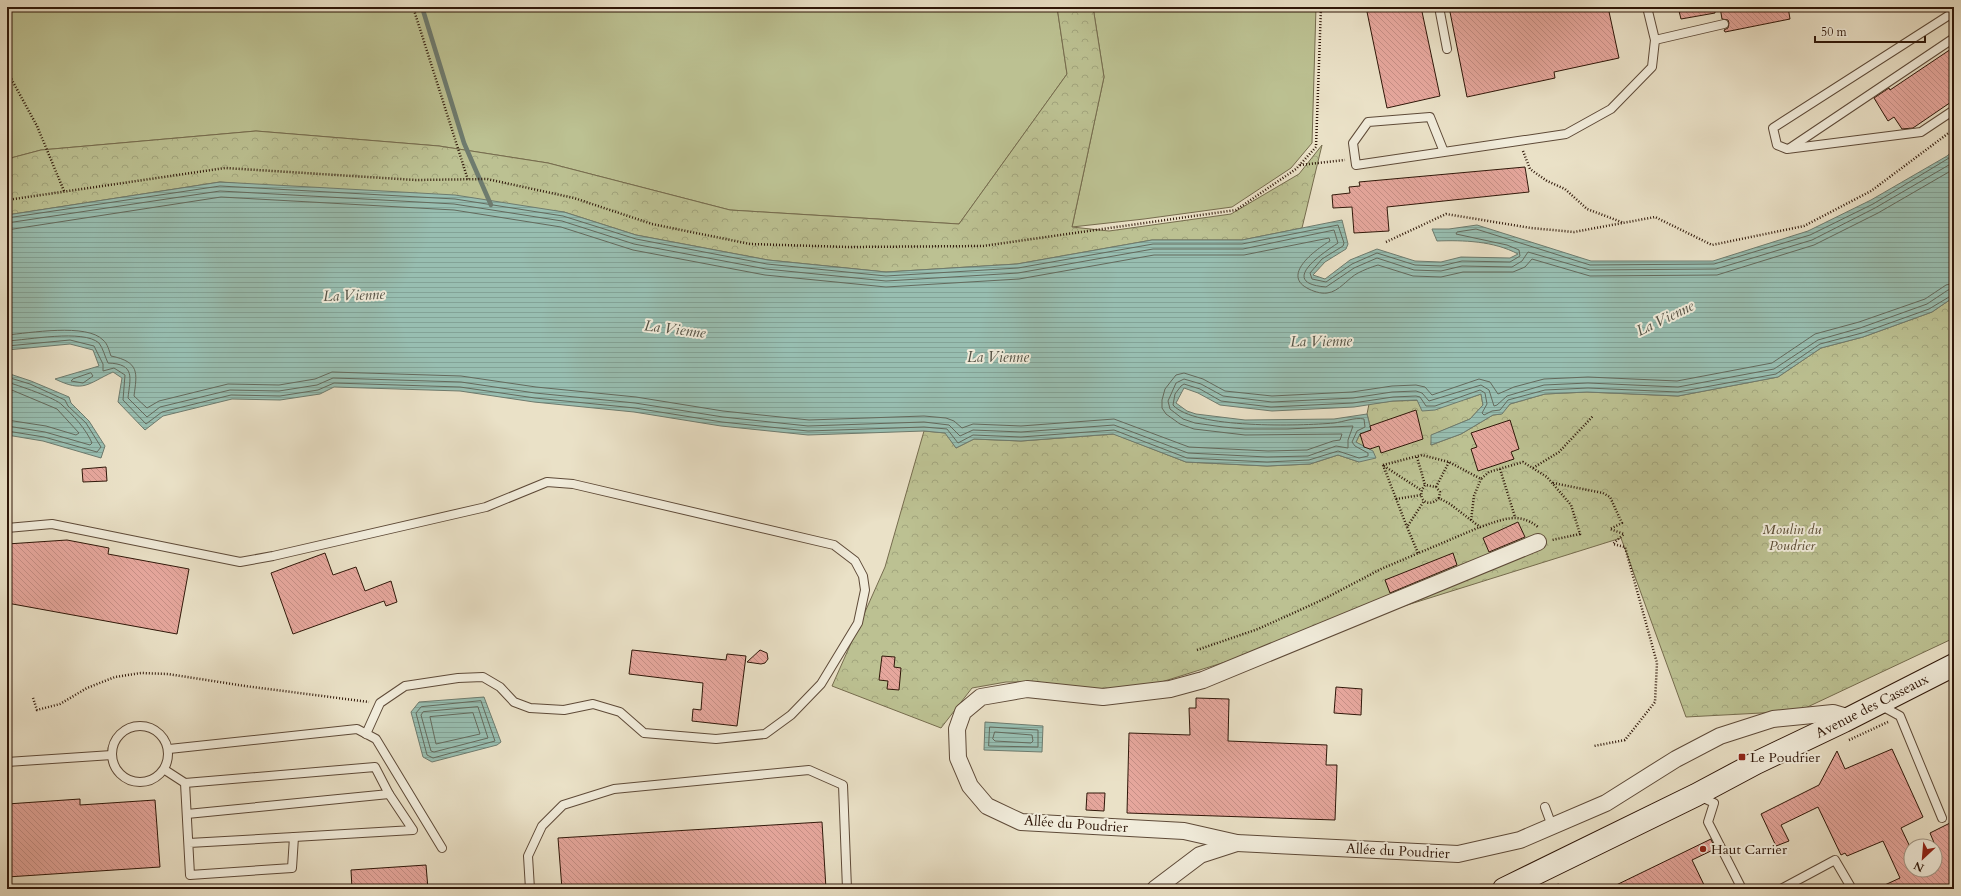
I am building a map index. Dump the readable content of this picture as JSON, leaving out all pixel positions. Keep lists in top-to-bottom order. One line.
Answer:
{"streets":{"main road":["Avenue des Casseaux"],"street":["Allée du Poudrier"]},"crossings":[["Avenue des Casseaux","Allée du Poudrier"]],"water":["La Vienne"],"parks":["Moulin du Poudrier"],"places":{"transit":["Le Poudrier"],"other":["Haut Carrier"]},"scale_bar":"50 m","north":"bottom left"}
